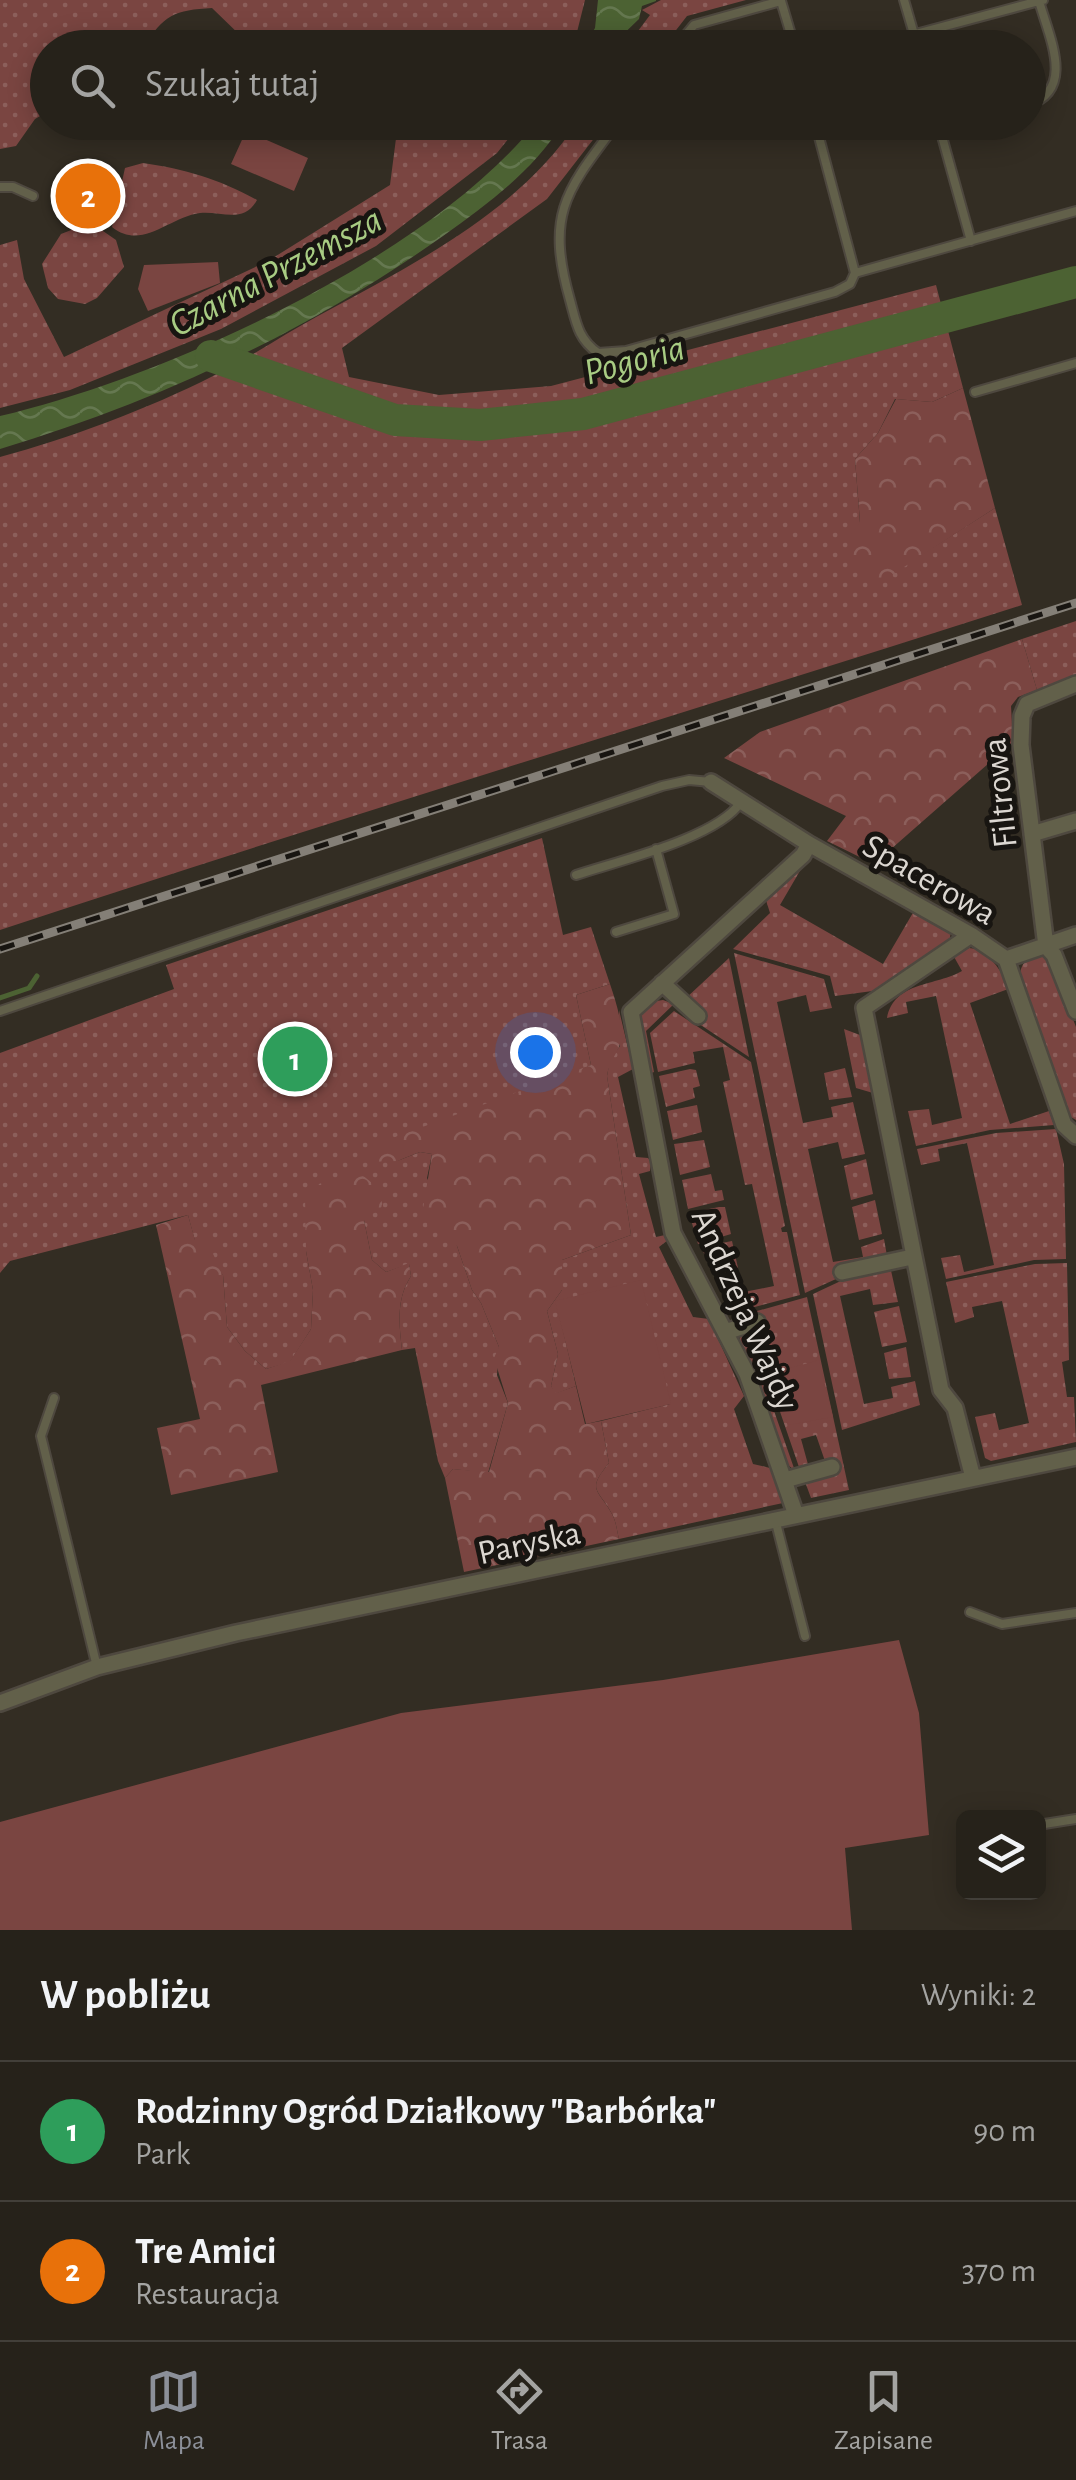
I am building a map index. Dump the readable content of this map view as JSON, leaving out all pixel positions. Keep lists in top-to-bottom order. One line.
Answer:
{"streets":{"street":["Filtrowa","Spacerowa","Andrzeja Wajdy","Paryska"]},"crossings":[["Spacerowa","Andrzeja Wajdy"],["Andrzeja Wajdy","Paryska"]],"water":["Czarna Przemsza","Pogoria"],"page":{"search":"Szukaj tutaj","pins":["2","1"],"heading":["W pobliżu","Wyniki: 2"],"list":[{"mark":"1","name":"Rodzinny Ogród Działkowy \"Barbórka\"","note":"Park","value":"90 m"},{"mark":"2","name":"Tre Amici","note":"Restauracja","value":"370 m"}],"nav":["Mapa","Trasa","Zapisane"]}}
